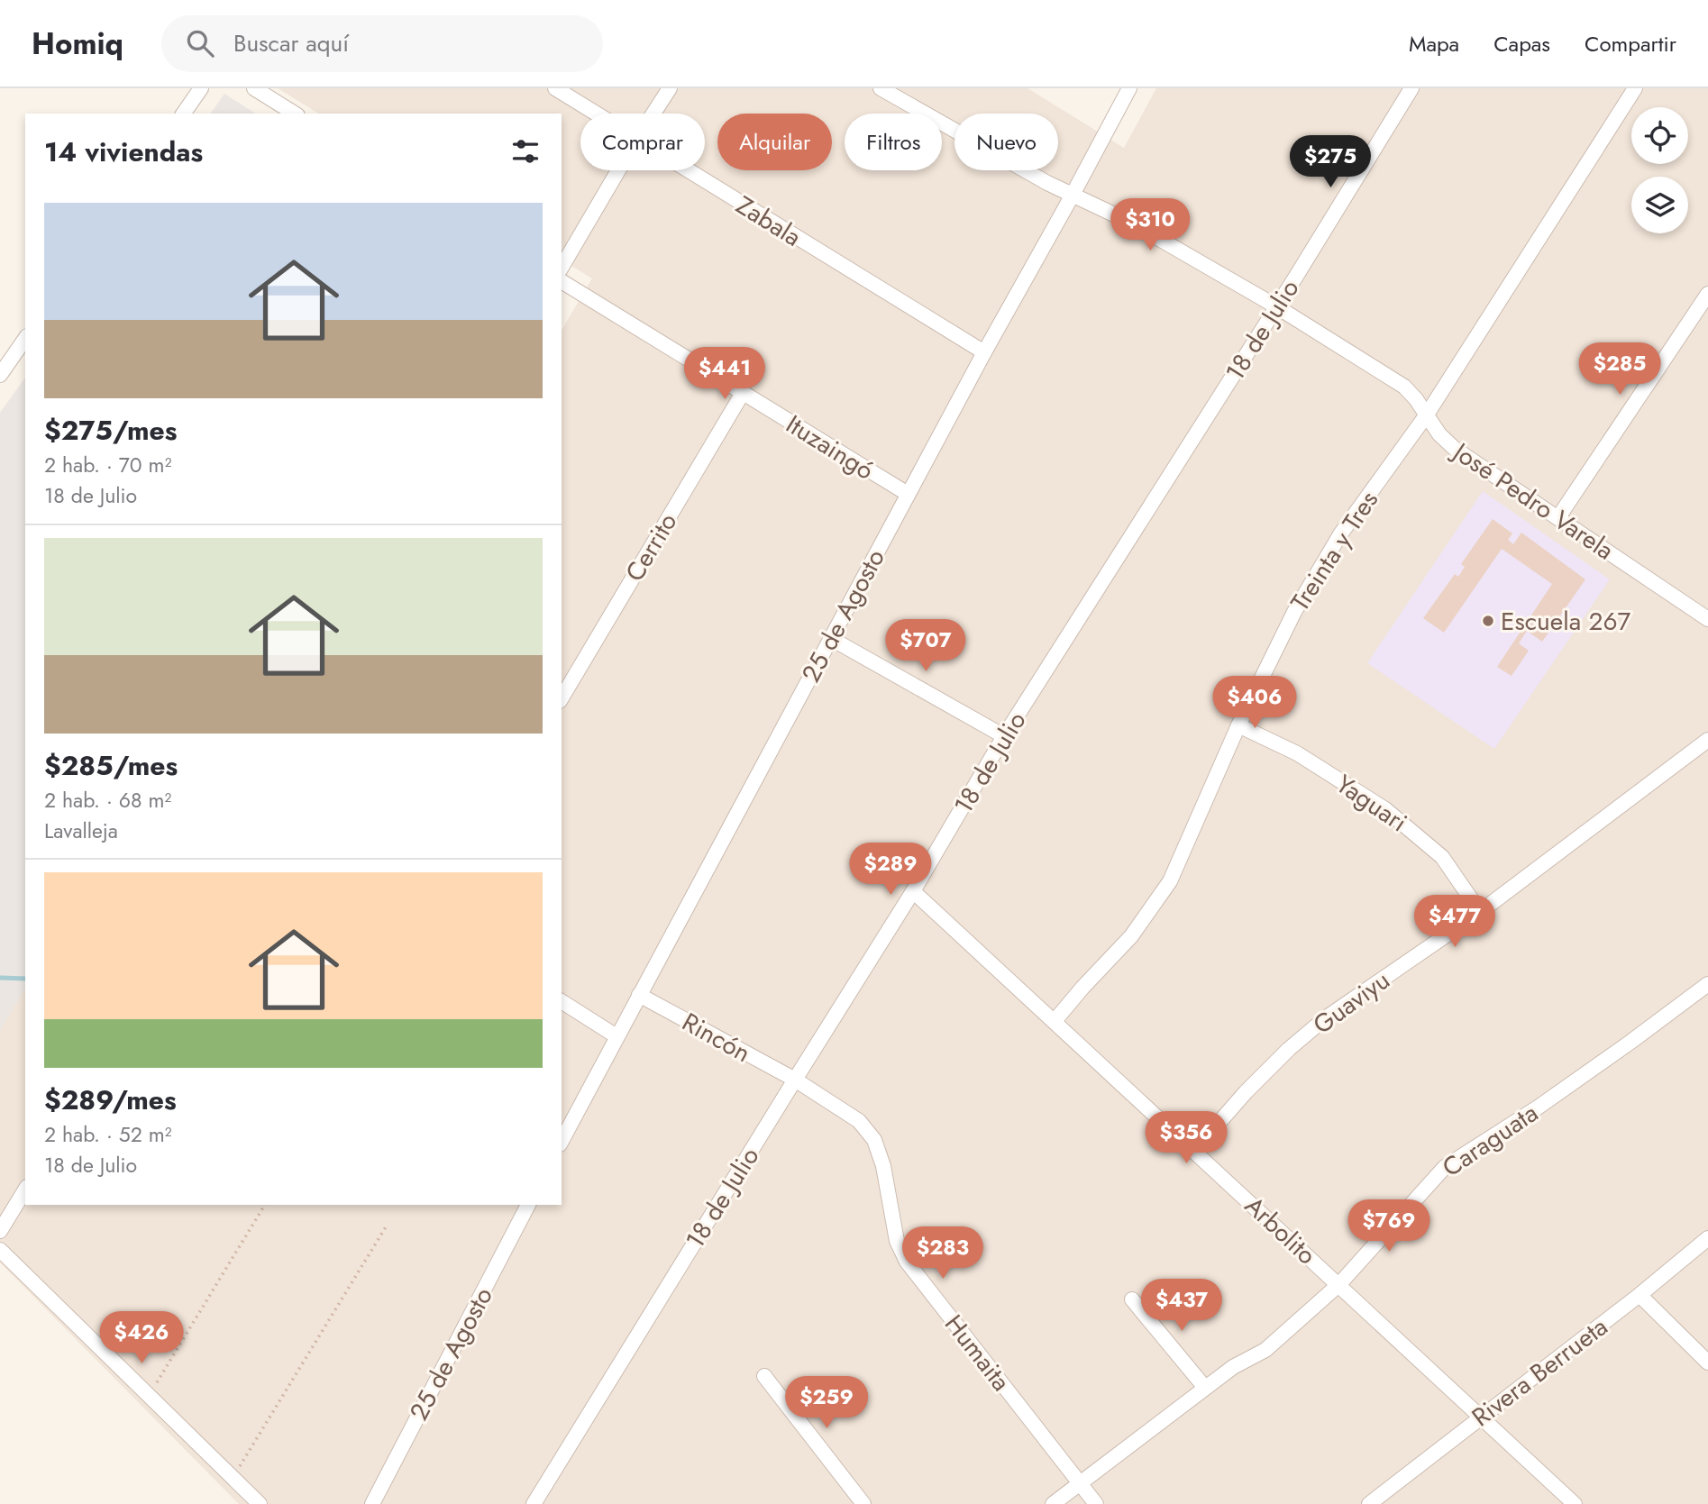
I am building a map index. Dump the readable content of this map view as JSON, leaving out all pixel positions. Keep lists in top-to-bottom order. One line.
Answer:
{"streets":{"street":["Zabala","18 de Julio","Ituzaingó","José Pedro Varela","Cerrito","Treinta y Tres","25 de Agosto","Yaguari","Guaviyu","Rincón","Caraguata","Arbolito","Humaita","Rivera Berrueta"]},"crossings":[["Zabala","25 de Agosto"],["18 de Julio","José Pedro Varela"],["18 de Julio","Rincón"],["18 de Julio","Arbolito"],["18 de Julio","Humaita"],["Ituzaingó","Cerrito"],["Ituzaingó","25 de Agosto"],["José Pedro Varela","Treinta y Tres"],["José Pedro Varela","25 de Agosto"],["Treinta y Tres","Yaguari"],["Treinta y Tres","Arbolito"],["25 de Agosto","Rincón"],["Yaguari","Guaviyu"],["Guaviyu","Arbolito"],["Rincón","Humaita"],["Caraguata","Arbolito"],["Caraguata","Humaita"],["Arbolito","Rivera Berrueta"]],"places":["Escuela 267"],"page":{"header":"Homiq","search":"Buscar aquí","nav":["Mapa","Capas","Compartir"],"chip":["Comprar","Alquilar","Filtros","Nuevo"],"heading":"14 viviendas","price":["$275","$310","$285","$441","$707","$406","$289","$477","$356","$769","$283","$437","$426","$259"],"list":[{"name":"$275/mes","note":"2 hab. · 70 m² · 18 de Julio"},{"name":"$285/mes","note":"2 hab. · 68 m² · Lavalleja"},{"name":"$289/mes","note":"2 hab. · 52 m² · 18 de Julio"}]}}
